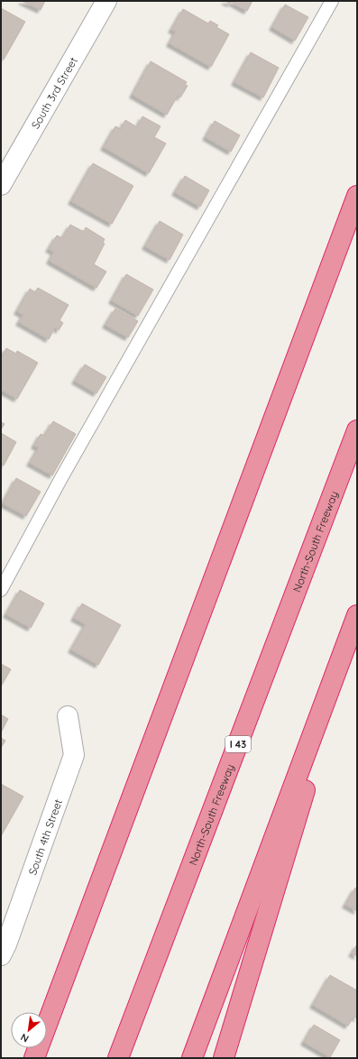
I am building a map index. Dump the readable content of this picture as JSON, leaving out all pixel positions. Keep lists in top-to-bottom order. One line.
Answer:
{"streets":{"highway":["North-South Freeway","I 43"],"street":["South 3rd Street","South 4th Street"]},"north":"bottom left"}
